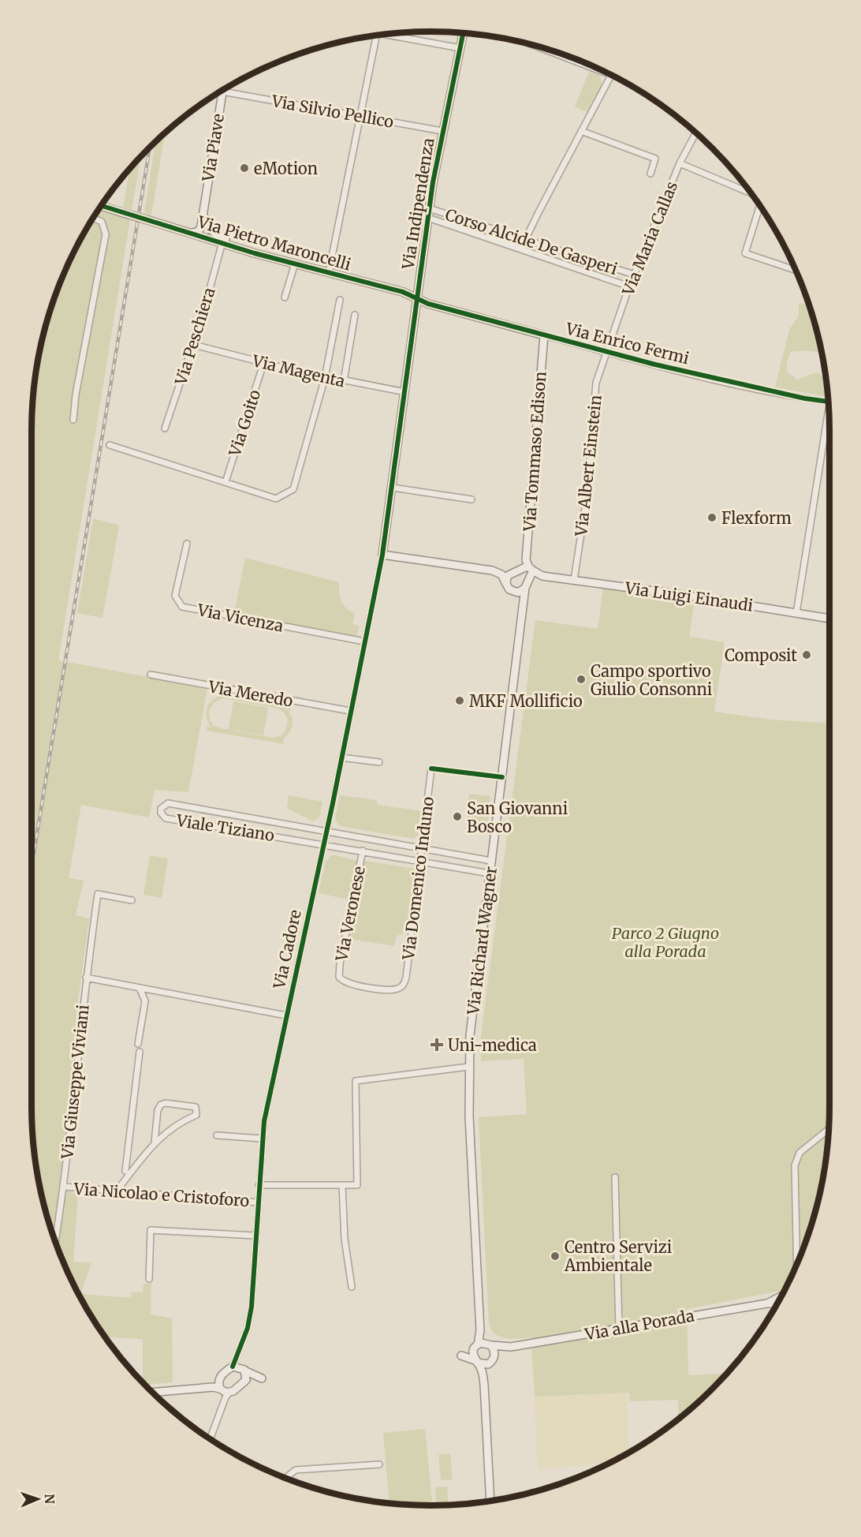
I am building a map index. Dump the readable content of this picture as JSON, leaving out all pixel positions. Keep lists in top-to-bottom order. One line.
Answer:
{"streets":{"street":["Via Silvio Pellico","Via Piave","Via Indipendenza","Via Maria Callas","Corso Alcide De Gasperi","Via Pietro Maroncelli","Via Peschiera","Via Enrico Fermi","Via Magenta","Via Goito","Via Tommaso Edison","Via Albert Einstein","Via Luigi Einaudi","Via Vicenza","Via Meredo","Viale Tiziano","Via Domenico Induno","Via Veronese","Via Richard Wagner","Via Cadore","Via Giuseppe Viviani","Via Nicolao e Cristoforo","Via alla Porada"]},"crossings":[["Via Silvio Pellico","Via Piave"],["Via Silvio Pellico","Via Indipendenza"],["Via Piave","Via Pietro Maroncelli"],["Via Indipendenza","Corso Alcide De Gasperi"],["Via Indipendenza","Via Pietro Maroncelli"],["Via Indipendenza","Via Enrico Fermi"],["Via Indipendenza","Via Magenta"],["Via Indipendenza","Via Cadore"],["Via Maria Callas","Corso Alcide De Gasperi"],["Via Maria Callas","Via Enrico Fermi"],["Via Maria Callas","Via Albert Einstein"],["Via Pietro Maroncelli","Via Peschiera"],["Via Pietro Maroncelli","Via Enrico Fermi"],["Via Peschiera","Via Magenta"],["Via Enrico Fermi","Via Tommaso Edison"],["Via Enrico Fermi","Via Albert Einstein"],["Via Magenta","Via Goito"],["Via Tommaso Edison","Via Luigi Einaudi"],["Via Tommaso Edison","Via Richard Wagner"],["Via Albert Einstein","Via Luigi Einaudi"],["Via Luigi Einaudi","Via Richard Wagner"],["Via Vicenza","Via Cadore"],["Via Meredo","Via Cadore"],["Viale Tiziano","Via Domenico Induno"],["Viale Tiziano","Via Veronese"],["Viale Tiziano","Via Richard Wagner"],["Viale Tiziano","Via Cadore"],["Via Domenico Induno","Via Veronese"],["Via Richard Wagner","Via alla Porada"],["Via Cadore","Via Nicolao e Cristoforo"],["Via Giuseppe Viviani","Via Nicolao e Cristoforo"]],"parks":["Parco 2 Giugno alla Porada"],"places":{"other":["eMotion","Flexform","Composit","Campo sportivo Giulio Consonni","MKF Mollificio","San Giovanni Bosco","Centro Servizi Ambientale"],"health":["Uni-medica"]},"north":"right"}
